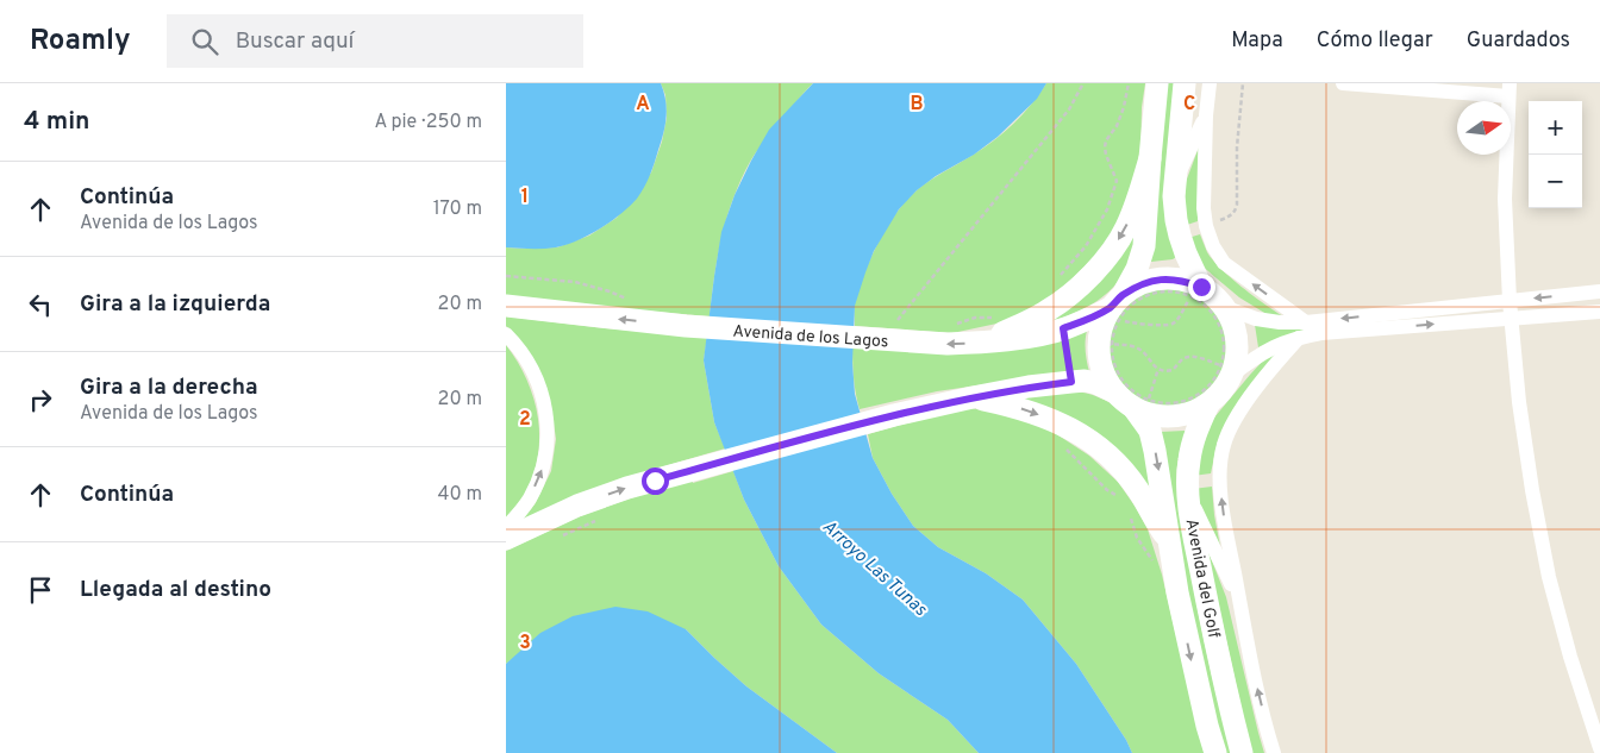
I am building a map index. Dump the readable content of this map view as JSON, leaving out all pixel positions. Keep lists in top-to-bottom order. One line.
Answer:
{"streets":{"street":["Avenida de los Lagos","Avenida del Golf"]},"water":["Arroyo Las Tunas"],"north":"right","page":{"header":"Roamly","search":"Buscar aquí","nav":["Mapa","Cómo llegar","Guardados"],"heading":["4 min","A pie · 250 m"],"map_buttons":["+","−"],"list":[["Continúa","Avenida de los Lagos","170 m"],["Gira a la izquierda","20 m"],["Gira a la derecha","Avenida de los Lagos","20 m"],["Continúa","40 m"],"Llegada al destino"]},"grid":{"columns":["A","B","C"],"rows":["1","2","3"]}}
